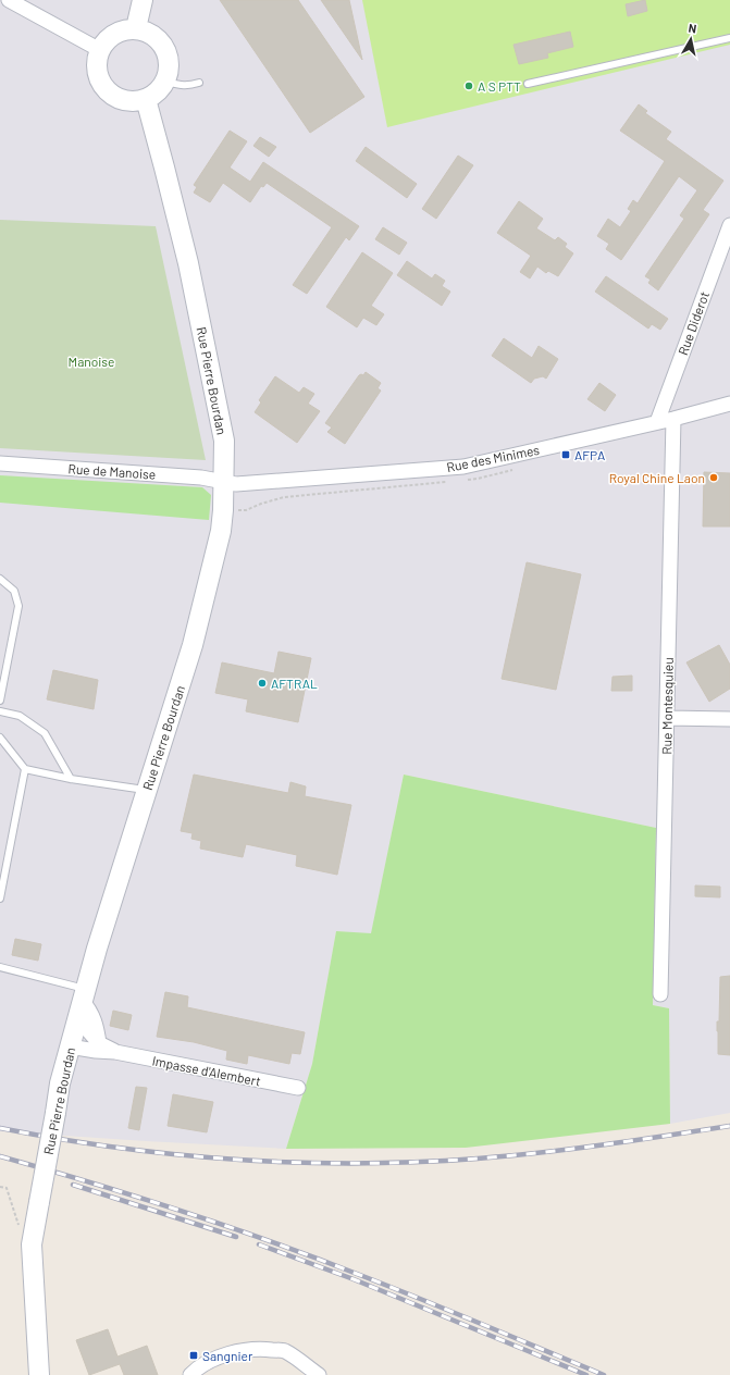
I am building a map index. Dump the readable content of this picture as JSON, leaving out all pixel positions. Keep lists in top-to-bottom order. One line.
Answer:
{"streets":{"street":["Rue Diderot","Rue Pierre Bourdan","Rue des Minimes","Rue de Manoise","Rue Montesquieu","Impasse d'Alembert"]},"crossings":[["Rue Diderot","Rue des Minimes"],["Rue Pierre Bourdan","Rue des Minimes"],["Rue Pierre Bourdan","Rue de Manoise"],["Rue Pierre Bourdan","Impasse d'Alembert"],["Rue des Minimes","Rue de Manoise"],["Rue des Minimes","Rue Montesquieu"]],"parks":["Manoise"],"places":{"other":["A S PTT","Royal Chine Laon","AFTRAL"],"transit":["AFPA","Sangnier"]},"north":"top"}
